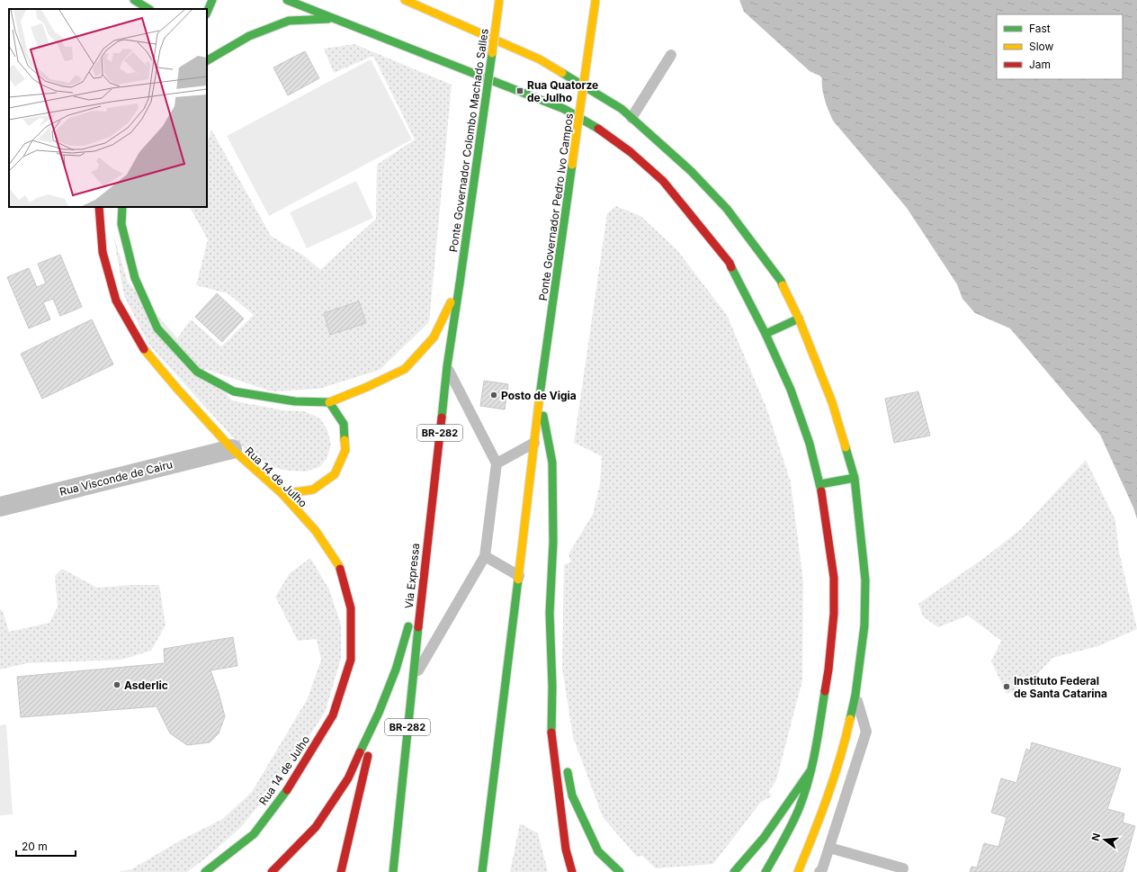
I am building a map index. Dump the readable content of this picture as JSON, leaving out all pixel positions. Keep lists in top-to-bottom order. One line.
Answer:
{"streets":{"main road":["Ponte Governador Colombo Machado Salles","Ponte Governador Pedro Ivo Campos","BR-282","Rua 14 de Julho","Via Expressa"],"street":["Rua Visconde de Cairu"]},"crossings":[["Ponte Governador Colombo Machado Salles","Via Expressa"],["Rua 14 de Julho","Rua Visconde de Cairu"]],"places":{"transit":["Rua Quatorze de Julho"],"other":["Posto de Vigia","Asderlic","Instituto Federal de Santa Catarina"]},"legend":["Fast","Slow","Jam"],"scale_bar":"20 m","north":"left"}
